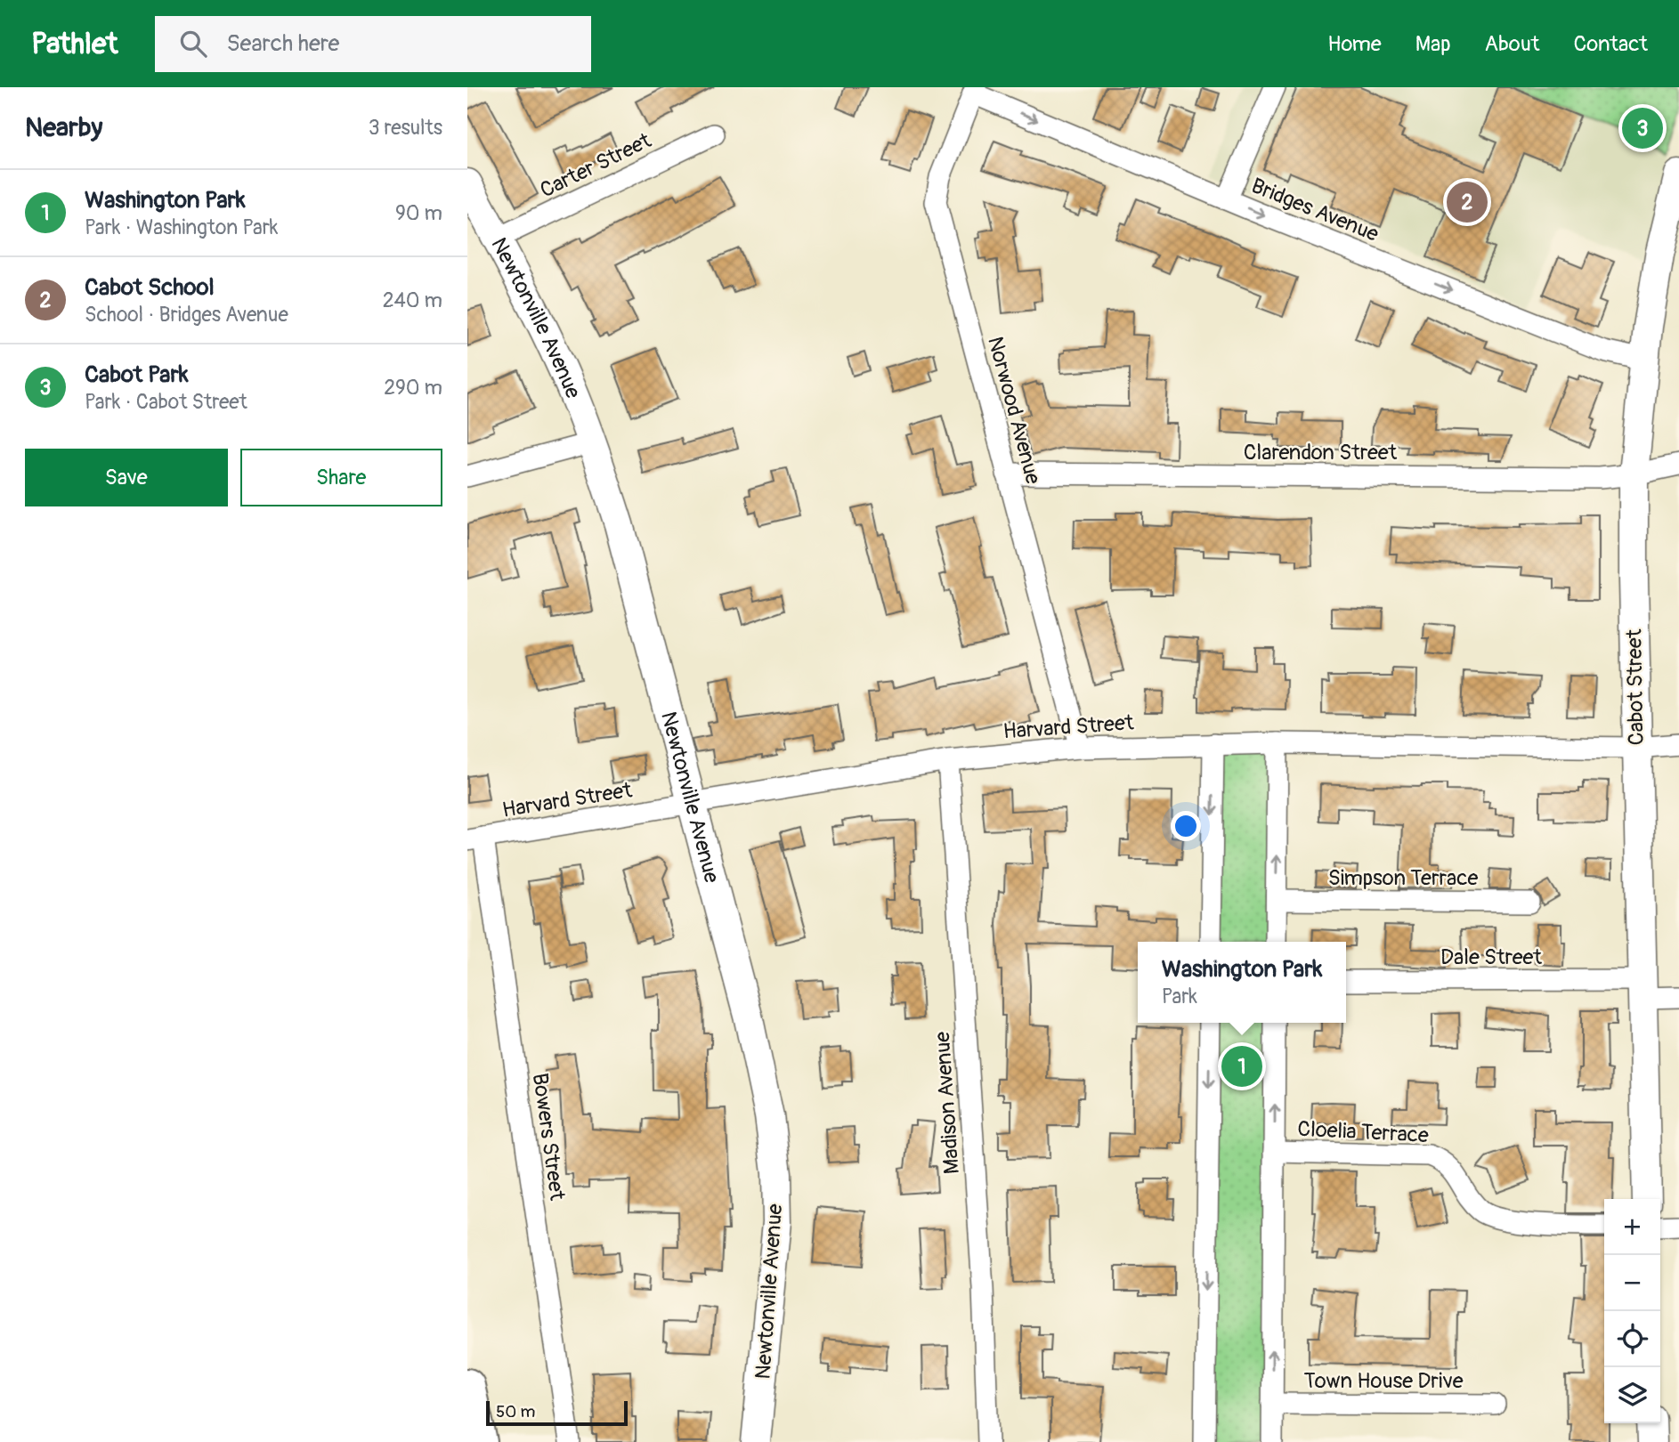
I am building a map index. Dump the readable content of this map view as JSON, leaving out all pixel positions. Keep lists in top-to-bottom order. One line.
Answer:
{"streets":{"main road":["Newtonville Avenue","Cabot Street"],"street":["Carter Street","Bridges Avenue","Norwood Avenue","Clarendon Street","Harvard Street","Simpson Terrace","Dale Street","Madison Avenue","Cloelia Terrace","Bowers Street","Town House Drive"]},"crossings":[["Carter Street","Newtonville Avenue"],["Bridges Avenue","Norwood Avenue"],["Bridges Avenue","Cabot Street"],["Newtonville Avenue","Harvard Street"],["Norwood Avenue","Clarendon Street"],["Norwood Avenue","Harvard Street"],["Clarendon Street","Cabot Street"],["Cabot Street","Harvard Street"],["Cabot Street","Dale Street"],["Harvard Street","Madison Avenue"],["Harvard Street","Bowers Street"]],"one_way":["Bridges Avenue"],"scale_bar":"50 m","page":{"header":"Pathlet","search":"Search here","nav":["Home","Map","About","Contact"],"heading":["Nearby","3 results"],"pins":["3","2","1"],"list":[{"mark":"1","name":"Washington Park","note":"Park · Washington Park","value":"90 m"},{"mark":"2","name":"Cabot School","note":"School · Bridges Avenue","value":"240 m"},{"mark":"3","name":"Cabot Park","note":"Park · Cabot Street","value":"290 m"}],"buttons":["Save","Share"],"popup":["Washington Park","Park"],"map_buttons":["+","−"],"scale":"50 m"}}
